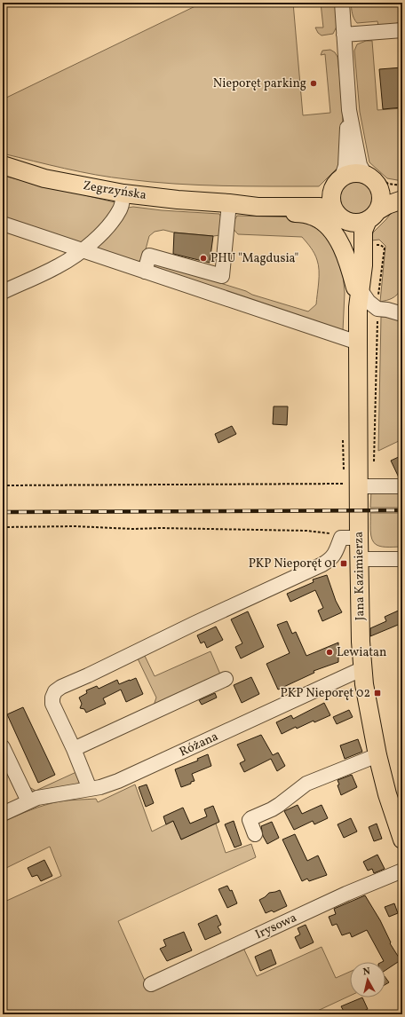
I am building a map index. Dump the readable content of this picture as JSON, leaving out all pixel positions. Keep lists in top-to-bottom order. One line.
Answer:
{"streets":{"main road":["Zegrzyńska","Jana Kazimierza"],"street":["Różana","Irysowa"]},"crossings":[["Zegrzyńska","Jana Kazimierza"],["Jana Kazimierza","Różana"]],"places":{"other":["Nieporęt parking","PHU \"Magdusia\"","Lewiatan"],"transit":["PKP Nieporęt 01","PKP Nieporęt 02"]},"north":"top"}
